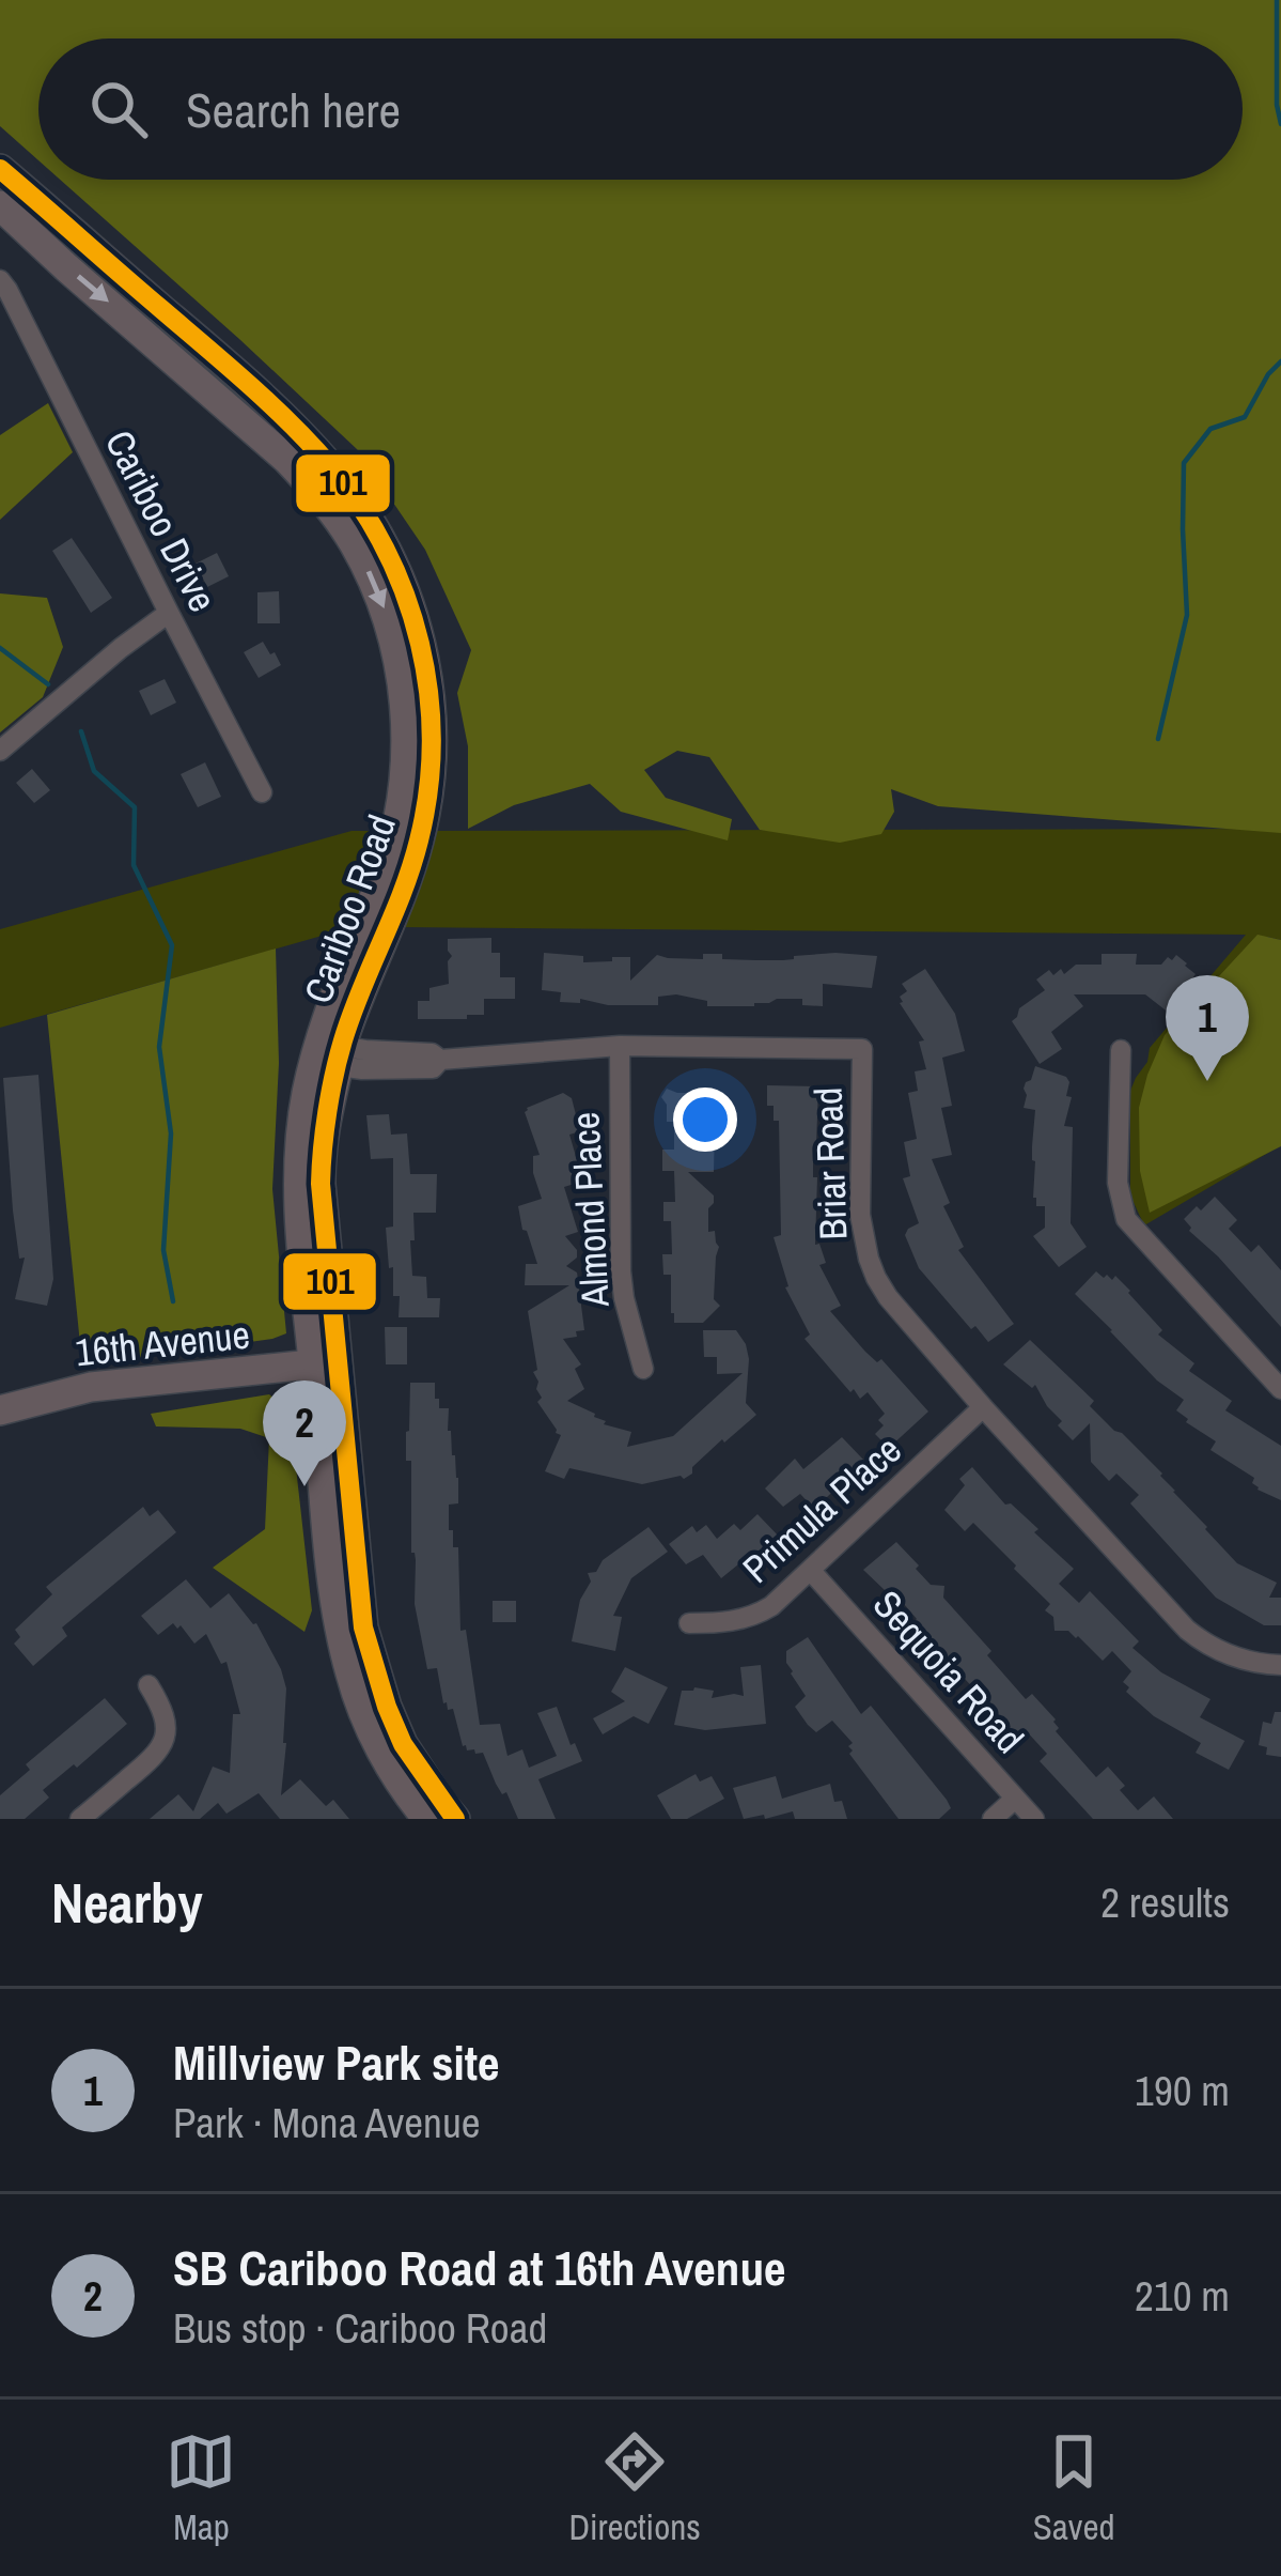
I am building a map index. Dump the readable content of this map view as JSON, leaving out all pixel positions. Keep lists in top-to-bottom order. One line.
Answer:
{"streets":{"street":["Cariboo Drive","Cariboo Road","Briar Road","Almond Place","16th Avenue","Primula Place","Sequoia Road"]},"crossings":[["Cariboo Road","Briar Road"],["Cariboo Road","16th Avenue"],["Briar Road","Almond Place"],["Briar Road","Primula Place"],["Primula Place","Sequoia Road"]],"lines":["transit line 101"],"page":{"search":"Search here","pins":["1","2"],"heading":["Nearby","2 results"],"list":[{"mark":"1","name":"Millview Park site","note":"Park · Mona Avenue","value":"190 m"},{"mark":"2","name":"SB Cariboo Road at 16th Avenue","note":"Bus stop · Cariboo Road","value":"210 m"}],"nav":["Map","Directions","Saved"]}}
